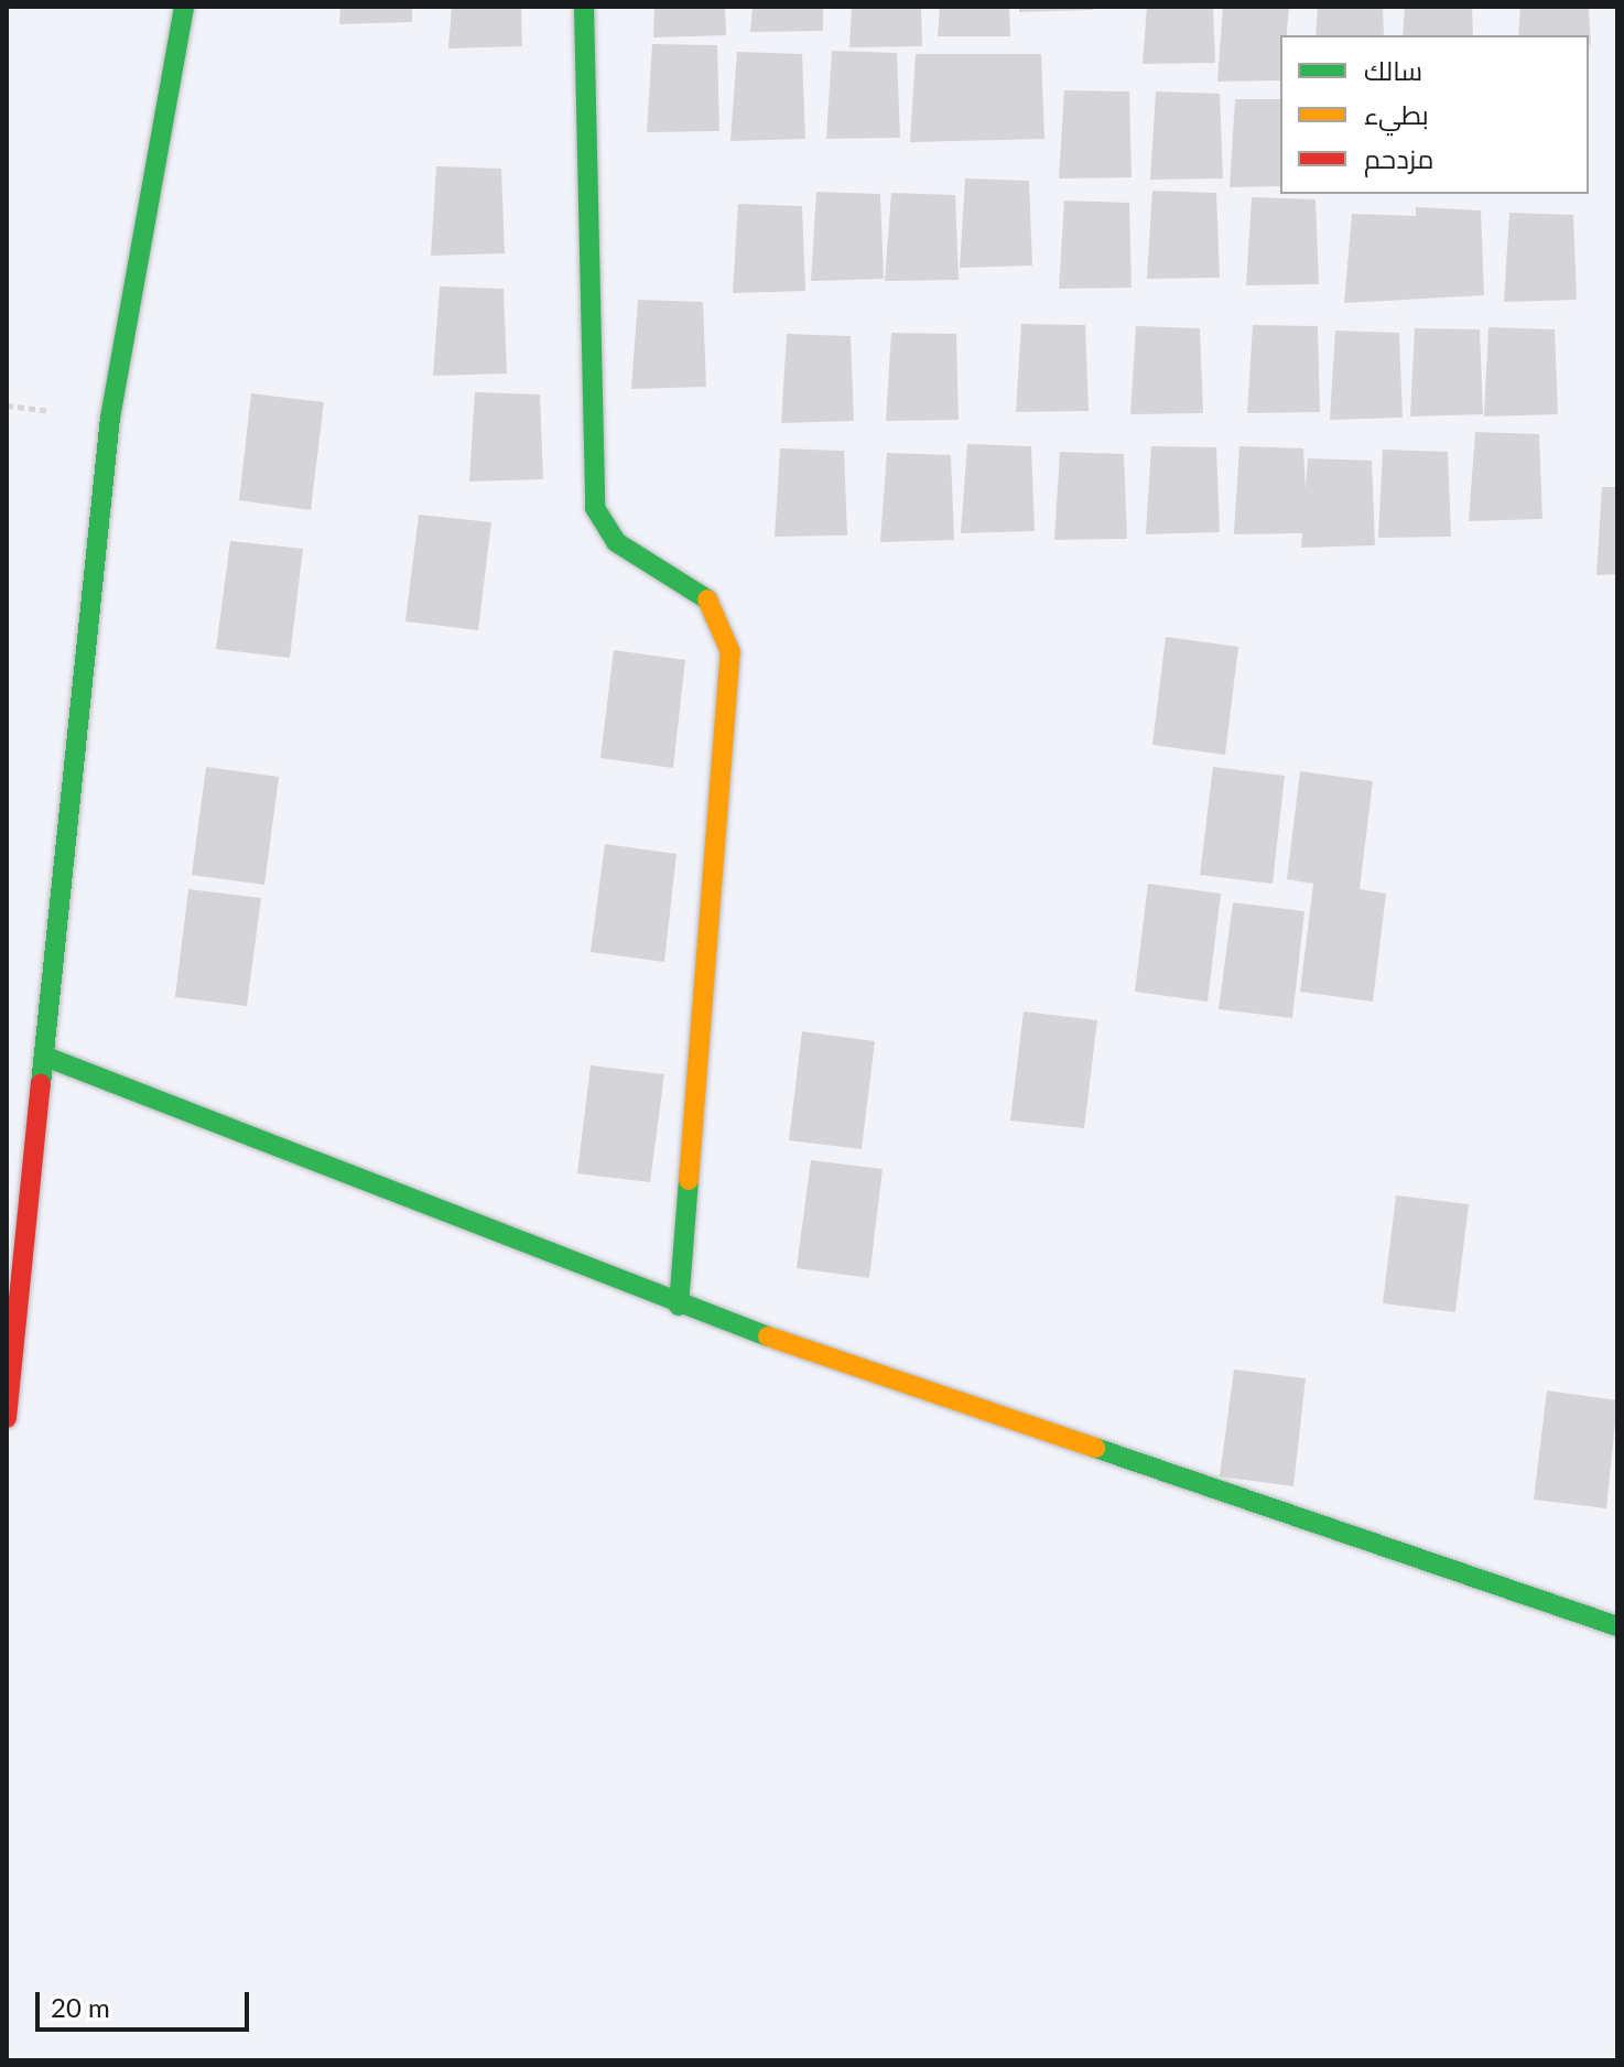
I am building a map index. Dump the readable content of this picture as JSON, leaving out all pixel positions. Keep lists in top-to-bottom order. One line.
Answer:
{"legend":["سالك","بطيء","مزدحم"],"scale_bar":"20 m"}
